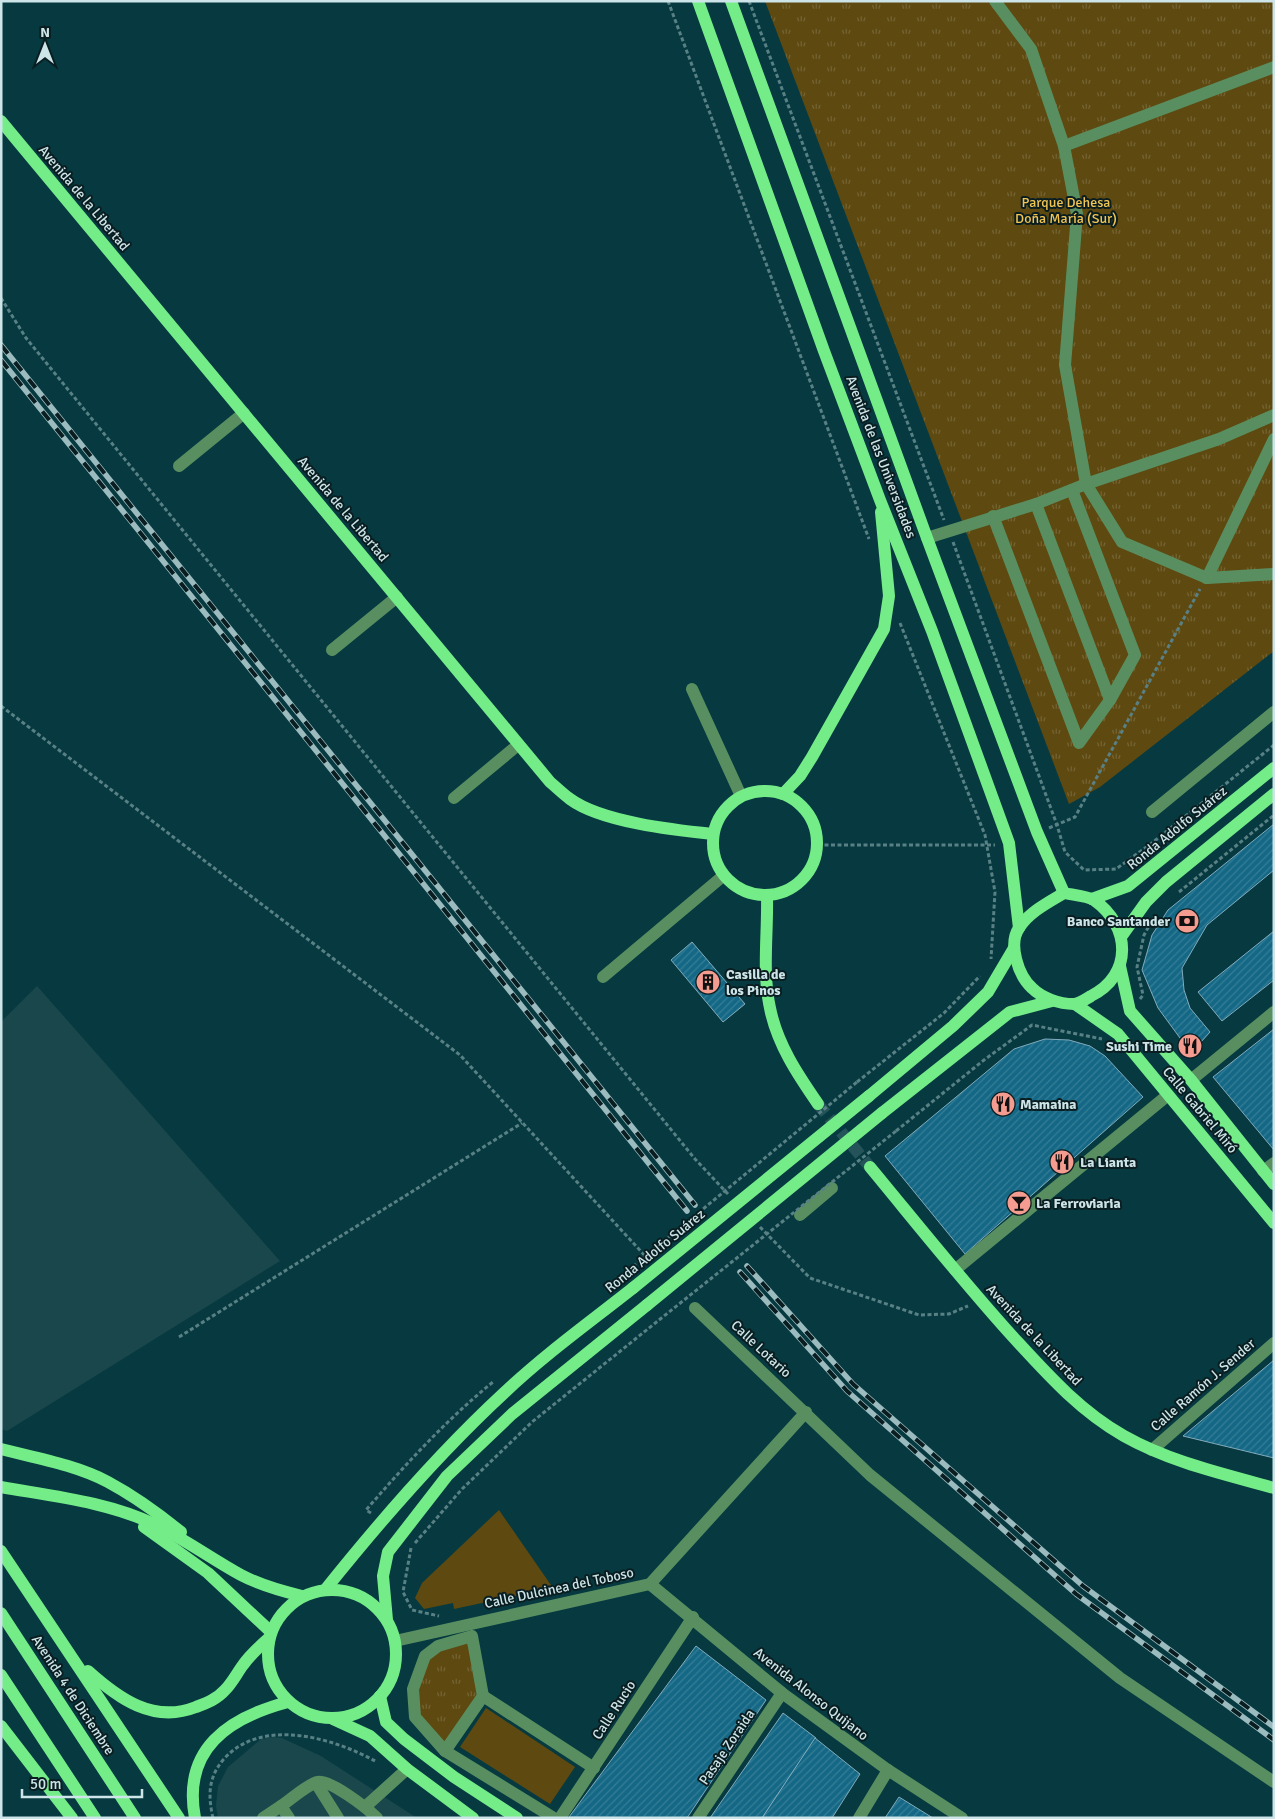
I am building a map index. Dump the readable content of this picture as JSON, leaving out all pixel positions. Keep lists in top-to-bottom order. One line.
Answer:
{"streets":{"main road":["Avenida de la Libertad","Avenida de las Universidades","Ronda Adolfo Suárez","Calle Gabriel Miró","Avenida 4 de Diciembre"],"street":["Calle Lotario","Calle Ramón J. Sender","Calle Dulcinea del Toboso","Avenida Alonso Quijano","Calle Rucio","Pasaje Zoraida"]},"crossings":[["Avenida de la Libertad","Calle Ramón J. Sender"],["Avenida de las Universidades","Ronda Adolfo Suárez"],["Avenida de las Universidades","Calle Gabriel Miró"],["Ronda Adolfo Suárez","Calle Gabriel Miró"],["Ronda Adolfo Suárez","Calle Dulcinea del Toboso"],["Calle Lotario","Calle Dulcinea del Toboso"],["Calle Dulcinea del Toboso","Avenida Alonso Quijano"],["Avenida Alonso Quijano","Calle Rucio"],["Avenida Alonso Quijano","Pasaje Zoraida"]],"parks":["Parque Dehesa Doña María (Sur)"],"places":{"bank":["Banco Santander"],"building":["Casilla de los Pinos"],"restaurant":["Sushi Time","Mamaina","La Lianta"],"bar":["La Ferroviaria"]},"scale_bar":"50 m","north":"top"}
